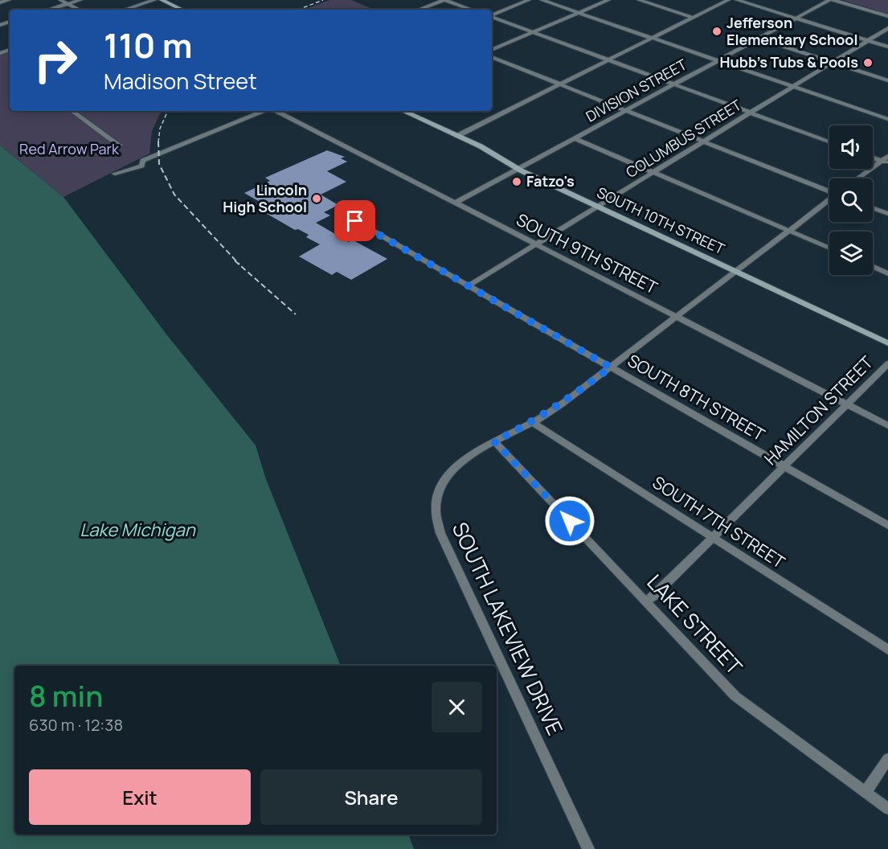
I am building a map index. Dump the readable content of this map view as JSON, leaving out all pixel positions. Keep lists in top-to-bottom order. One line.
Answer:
{"streets":{"street":["DIVISION STREET","COLUMBUS STREET","SOUTH 10TH STREET","SOUTH 9TH STREET","SOUTH 8TH STREET","HAMILTON STREET","SOUTH 7TH STREET","LAKE STREET","SOUTH LAKEVIEW DRIVE"]},"crossings":[["DIVISION STREET","SOUTH 10TH STREET"],["DIVISION STREET","SOUTH 9TH STREET"],["COLUMBUS STREET","SOUTH 10TH STREET"],["COLUMBUS STREET","SOUTH 9TH STREET"],["COLUMBUS STREET","SOUTH 8TH STREET"],["SOUTH 10TH STREET","SOUTH LAKEVIEW DRIVE"],["SOUTH 9TH STREET","HAMILTON STREET"],["SOUTH 9TH STREET","SOUTH LAKEVIEW DRIVE"],["SOUTH 8TH STREET","HAMILTON STREET"],["SOUTH 8TH STREET","SOUTH LAKEVIEW DRIVE"],["HAMILTON STREET","SOUTH 7TH STREET"],["HAMILTON STREET","LAKE STREET"],["SOUTH 7TH STREET","SOUTH LAKEVIEW DRIVE"],["LAKE STREET","SOUTH LAKEVIEW DRIVE"]],"water":["Lake Michigan"],"parks":["Red Arrow Park"],"places":["Jefferson Elementary School","Hubb's Tubs & Pools","Fatzo's","Lincoln High School"],"page":{"turn":["110 m","Madison Street"],"heading":["8 min","630 m · 12:38"],"buttons":["Exit","Share"]}}
